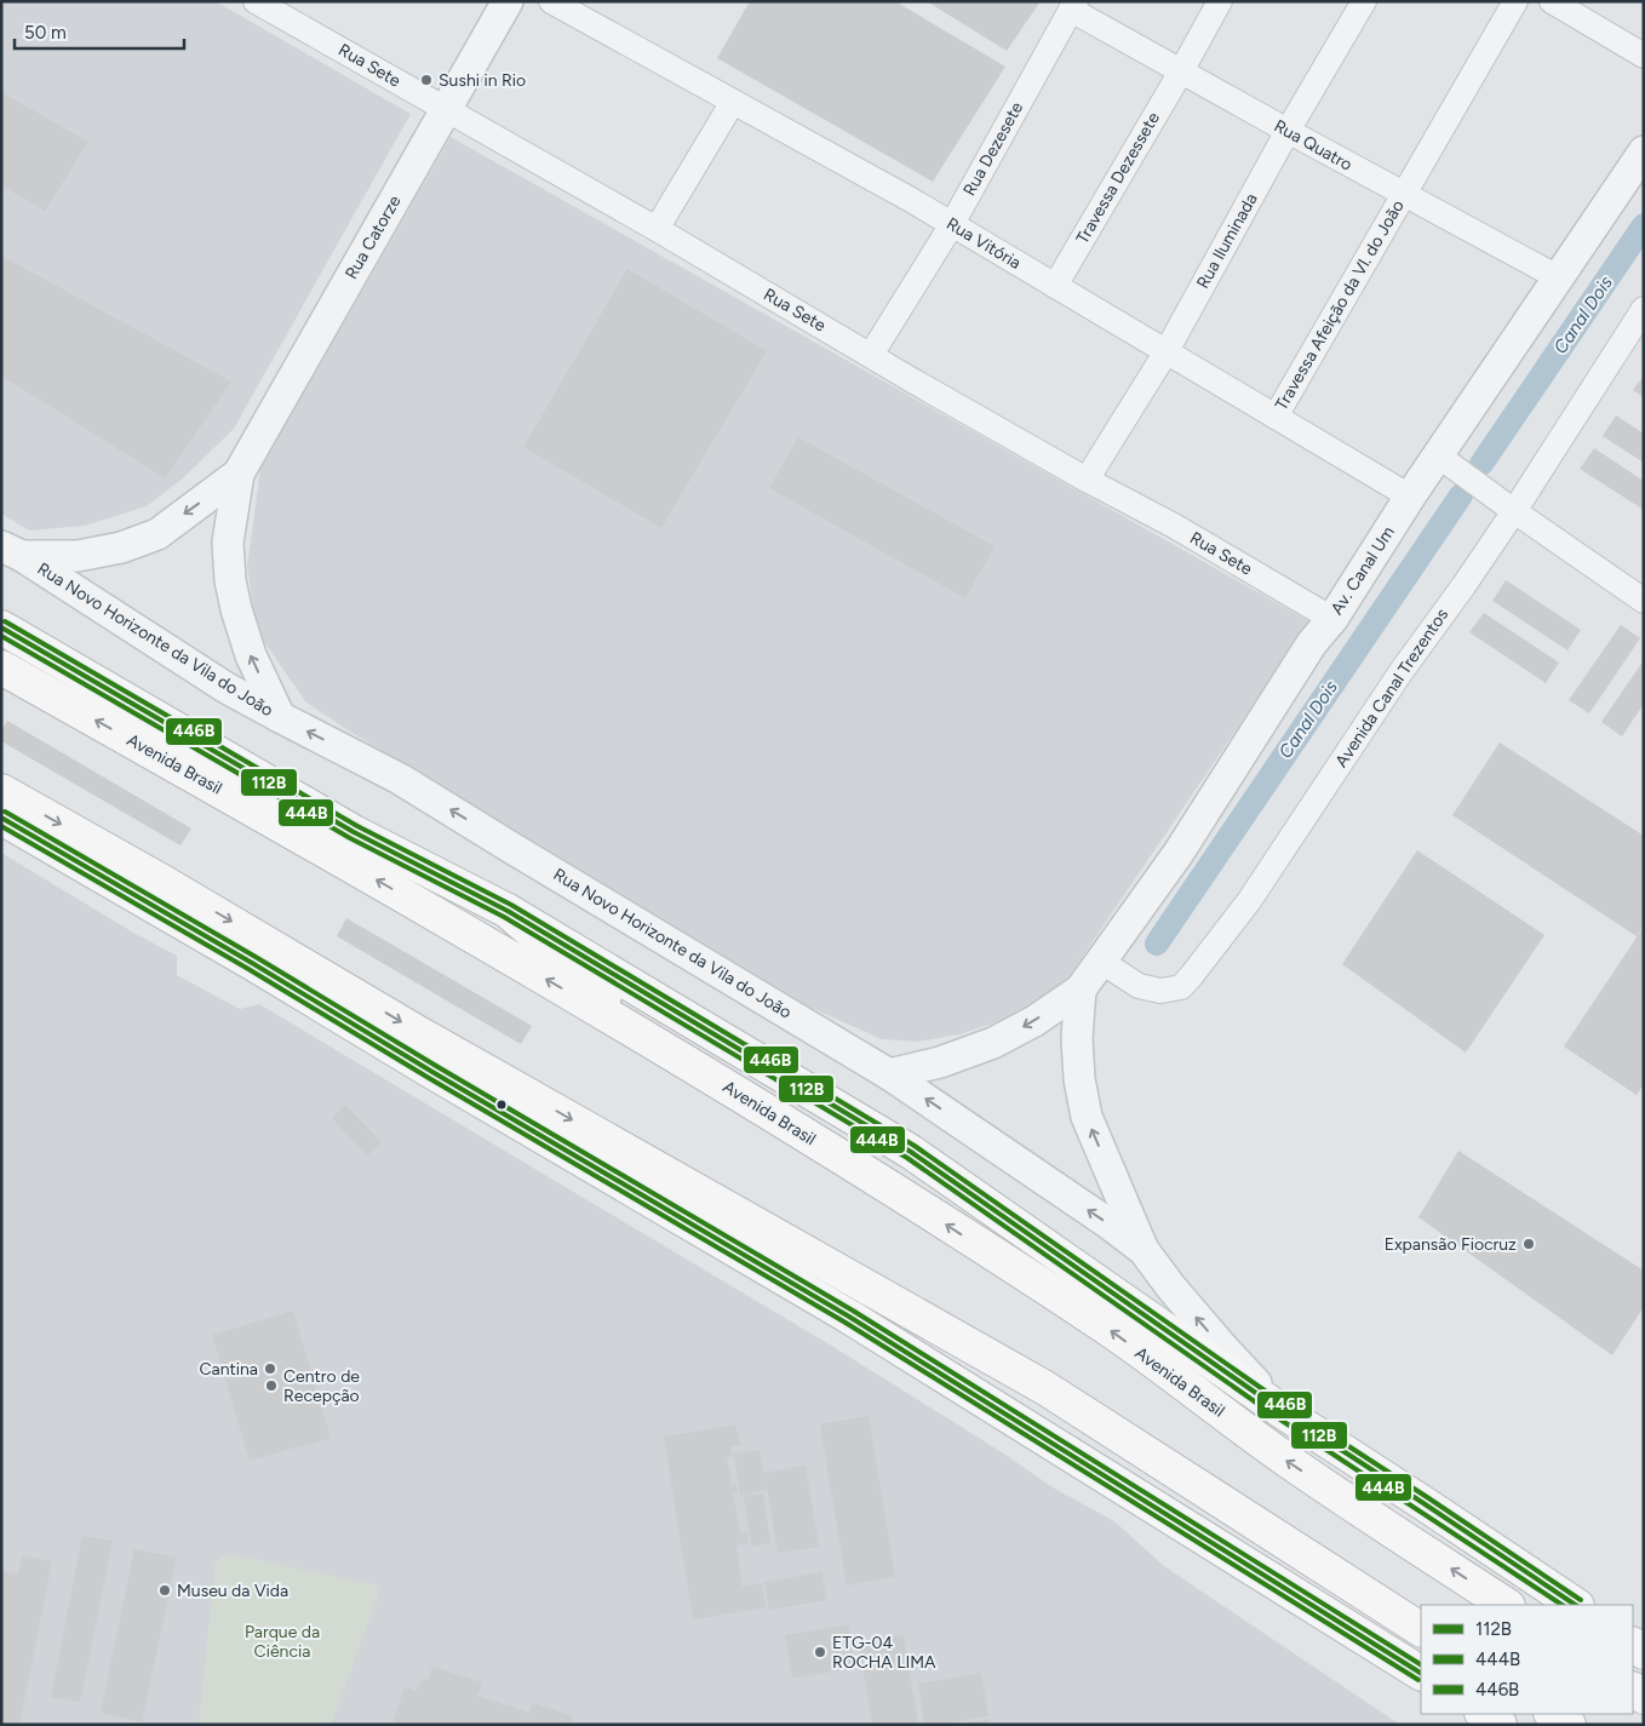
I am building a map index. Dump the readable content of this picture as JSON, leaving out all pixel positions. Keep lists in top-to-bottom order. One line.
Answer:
{"streets":{"highway":["Avenida Brasil"],"street":["Rua Sete","Rua Quatro","Rua Dezesete","Travessa Dezessete","Rua Catorze","Rua Iluminada","Rua Vitória","Travessa Afeição da Vl. do João","Av. Canal Um","Rua Novo Horizonte da Vila do João","Avenida Canal Trezentos"]},"crossings":[["Rua Sete","Rua Dezesete"],["Rua Sete","Rua Catorze"],["Rua Sete","Rua Iluminada"],["Rua Sete","Av. Canal Um"],["Rua Quatro","Rua Dezesete"],["Rua Quatro","Travessa Dezessete"],["Rua Quatro","Rua Iluminada"],["Rua Quatro","Travessa Afeição da Vl. do João"],["Rua Quatro","Av. Canal Um"],["Rua Dezesete","Rua Vitória"],["Travessa Dezessete","Rua Vitória"],["Rua Catorze","Rua Novo Horizonte da Vila do João"],["Rua Iluminada","Rua Vitória"],["Rua Vitória","Travessa Afeição da Vl. do João"],["Rua Vitória","Av. Canal Um"],["Av. Canal Um","Avenida Canal Trezentos"],["Rua Novo Horizonte da Vila do João","Avenida Brasil"]],"one_way":["Rua Novo Horizonte da Vila do João"],"water":["Canal Dois"],"parks":["Parque da Ciência"],"places":["Sushi in Rio","Expansão Fiocruz","Cantina","Centro de Recepção","Museu da Vida","ETG-04 ROCHA LIMA"],"lines":["transit line 446B","transit line 112B","transit line 444B"],"legend":["112B","444B","446B"],"scale_bar":"50 m"}
